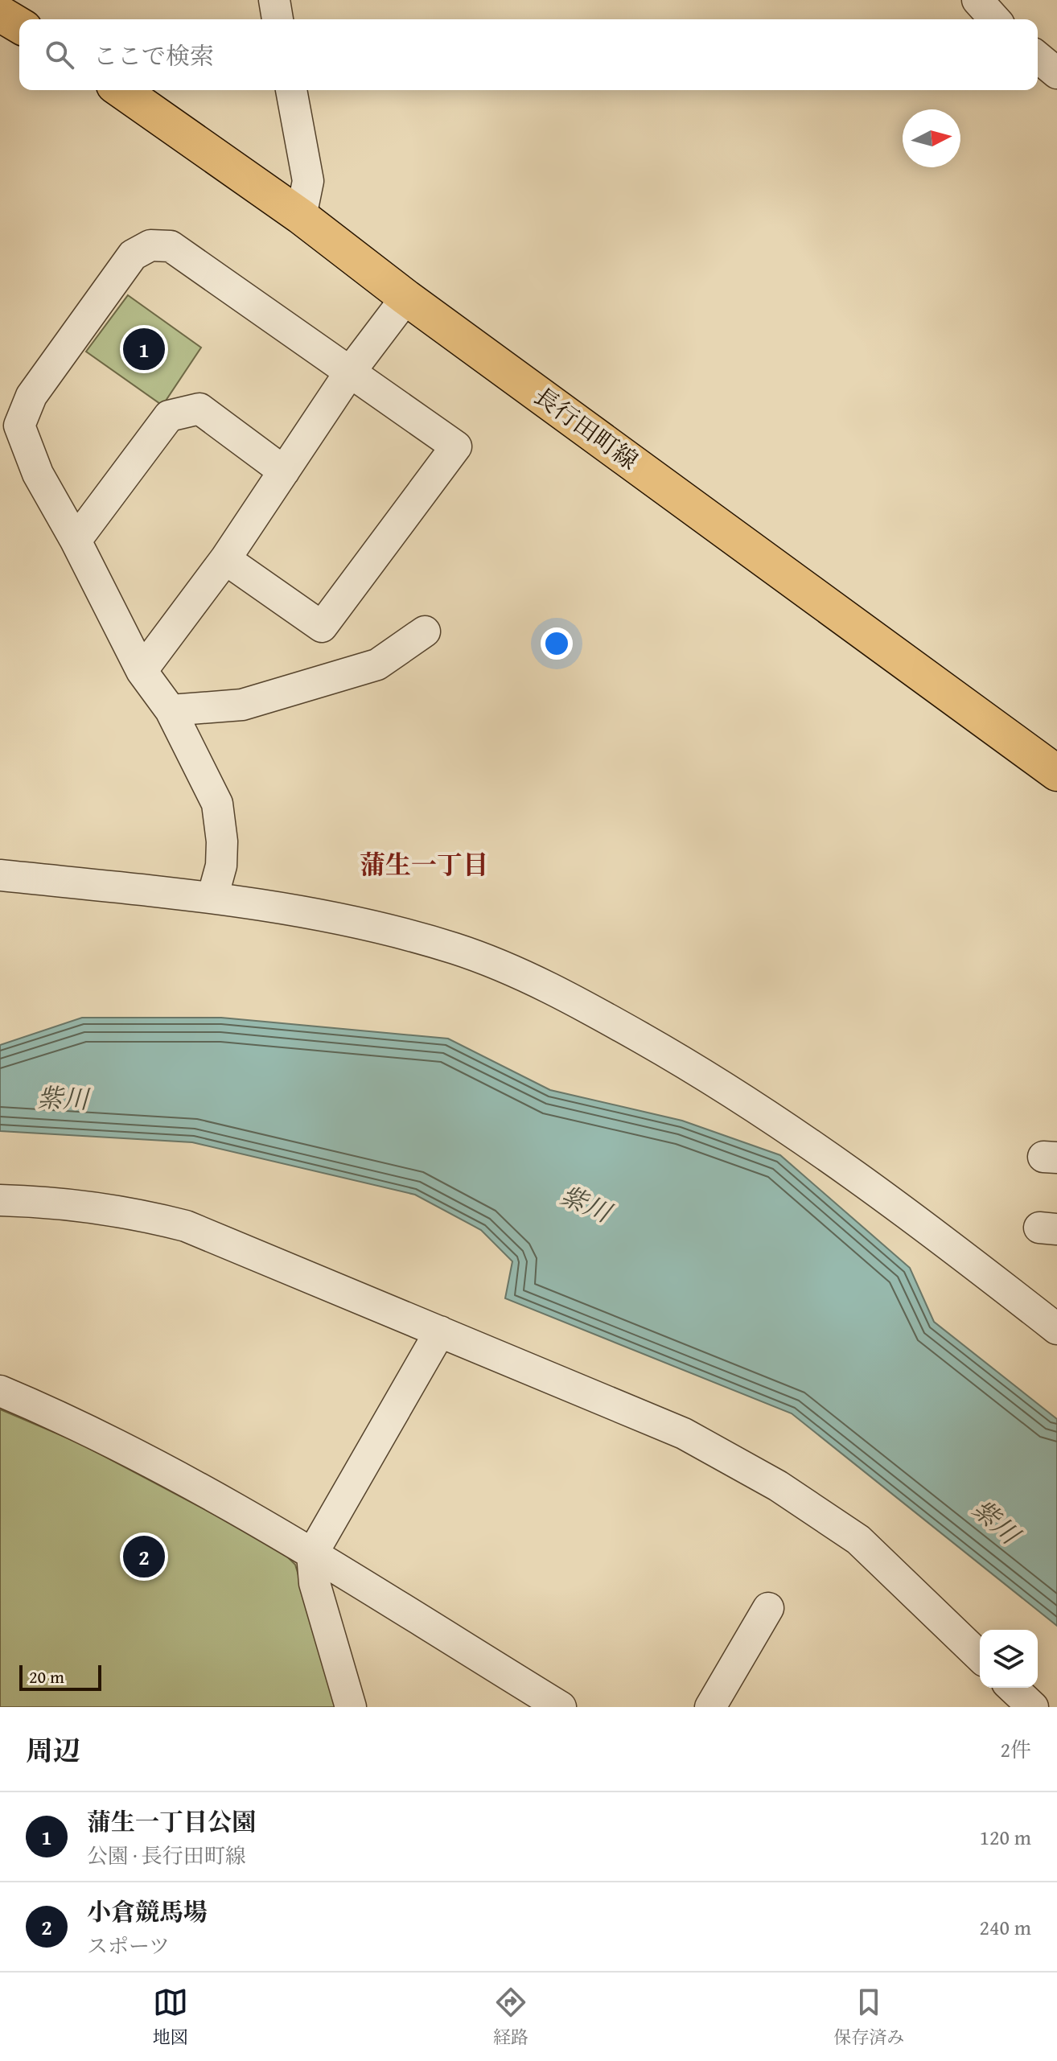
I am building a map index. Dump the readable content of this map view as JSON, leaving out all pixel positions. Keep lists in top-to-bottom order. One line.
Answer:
{"streets":{"main road":["長行田町線"]},"districts":["蒲生一丁目"],"water":["紫川"],"scale_bar":"20 m","north":"right","page":{"search":"ここで検索","pins":["1","2"],"scale":"20 m","heading":["周辺","2件"],"list":[{"mark":"1","name":"蒲生一丁目公園","note":"公園 · 長行田町線","value":"120 m"},{"mark":"2","name":"小倉競馬場","note":"スポーツ","value":"240 m"}],"nav":["地図","経路","保存済み"]}}
